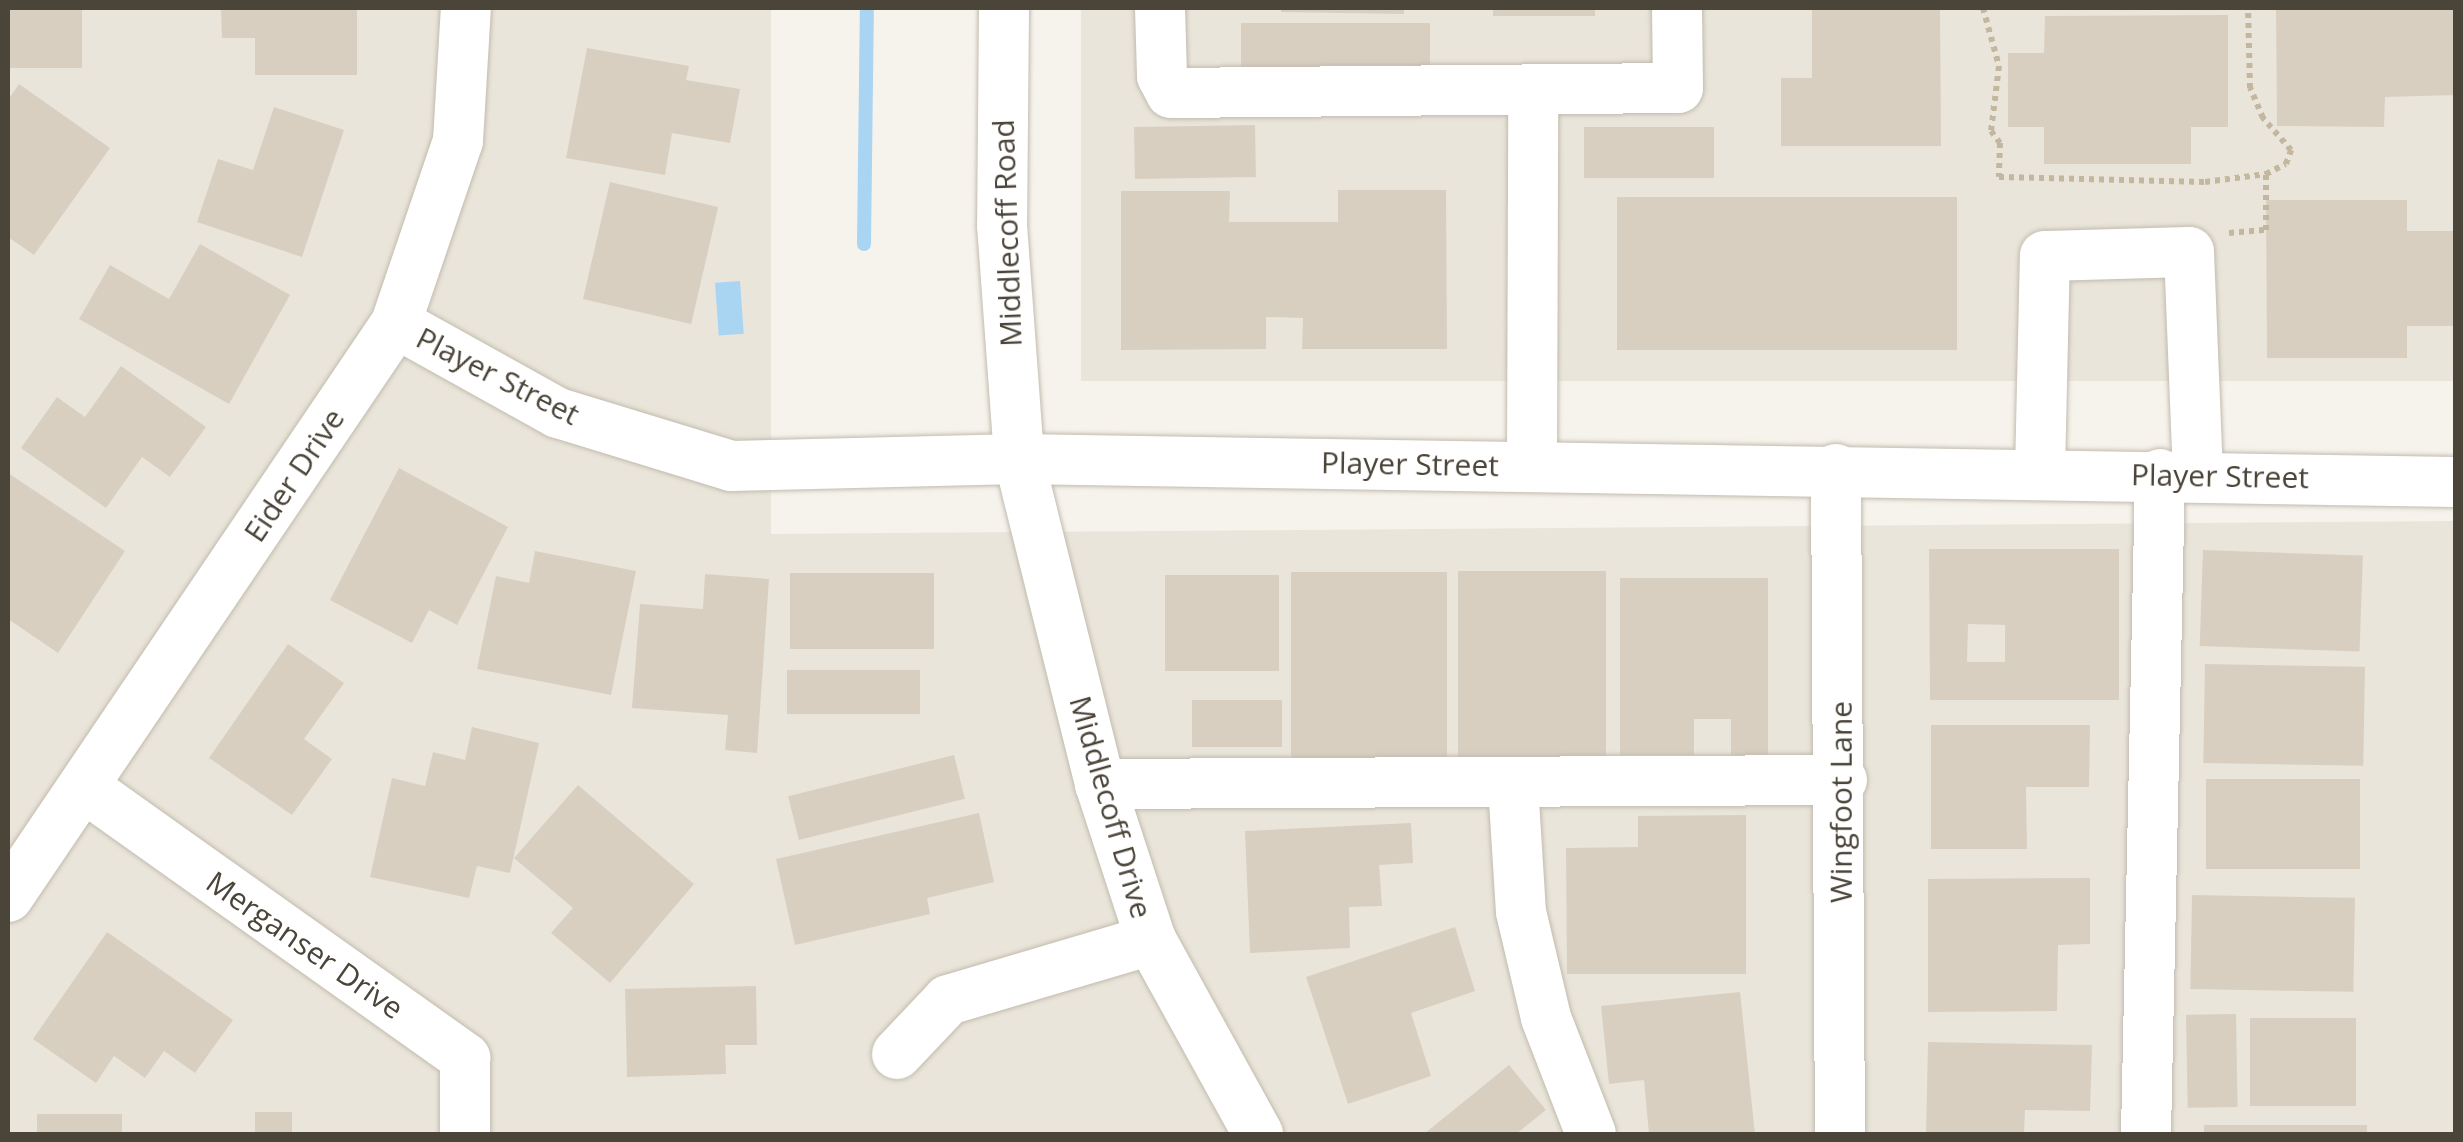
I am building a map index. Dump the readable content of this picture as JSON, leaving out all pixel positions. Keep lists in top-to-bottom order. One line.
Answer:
{"streets":{"street":["Middlecoff Road","Player Street","Eider Drive","Wingfoot Lane","Middlecoff Drive","Merganser Drive"]},"crossings":[["Middlecoff Road","Player Street"],["Middlecoff Road","Middlecoff Drive"],["Player Street","Eider Drive"],["Player Street","Wingfoot Lane"],["Player Street","Middlecoff Drive"],["Eider Drive","Merganser Drive"]]}
